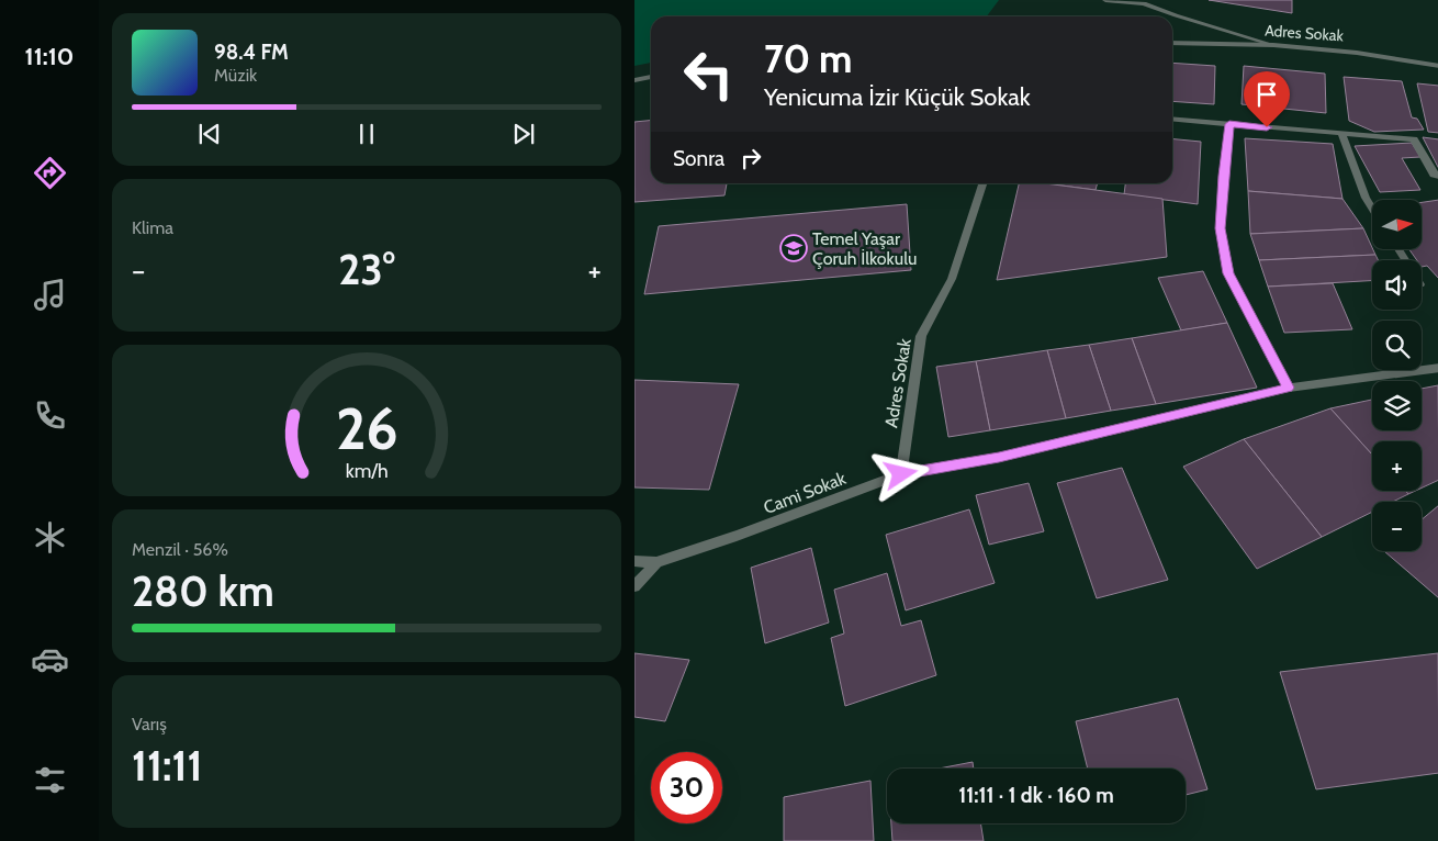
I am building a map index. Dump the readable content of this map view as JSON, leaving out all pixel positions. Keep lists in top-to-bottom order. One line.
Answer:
{"streets":{"street":["Adres Sokak","Cami Sokak"]},"crossings":[["Adres Sokak","Cami Sokak"]],"places":{"school or university":["Temel Yaşar Çoruh İlkokulu"]},"north":"right","page":{"tabs":"11:10","turn":["70 m","Yenicuma İzir Küçük Sokak"],"song":["98.4 FM","Müzik"],"then":"Sonra","tile":["Klima",["Menzil · 56%","280 km"],["Varış","11:11"]],"map_buttons":["+","−"],"heat":["−","23°","+"],"limit":"30","trip":"11:11 · 1 dk · 160 m","gauge":["26","km/h"]}}
